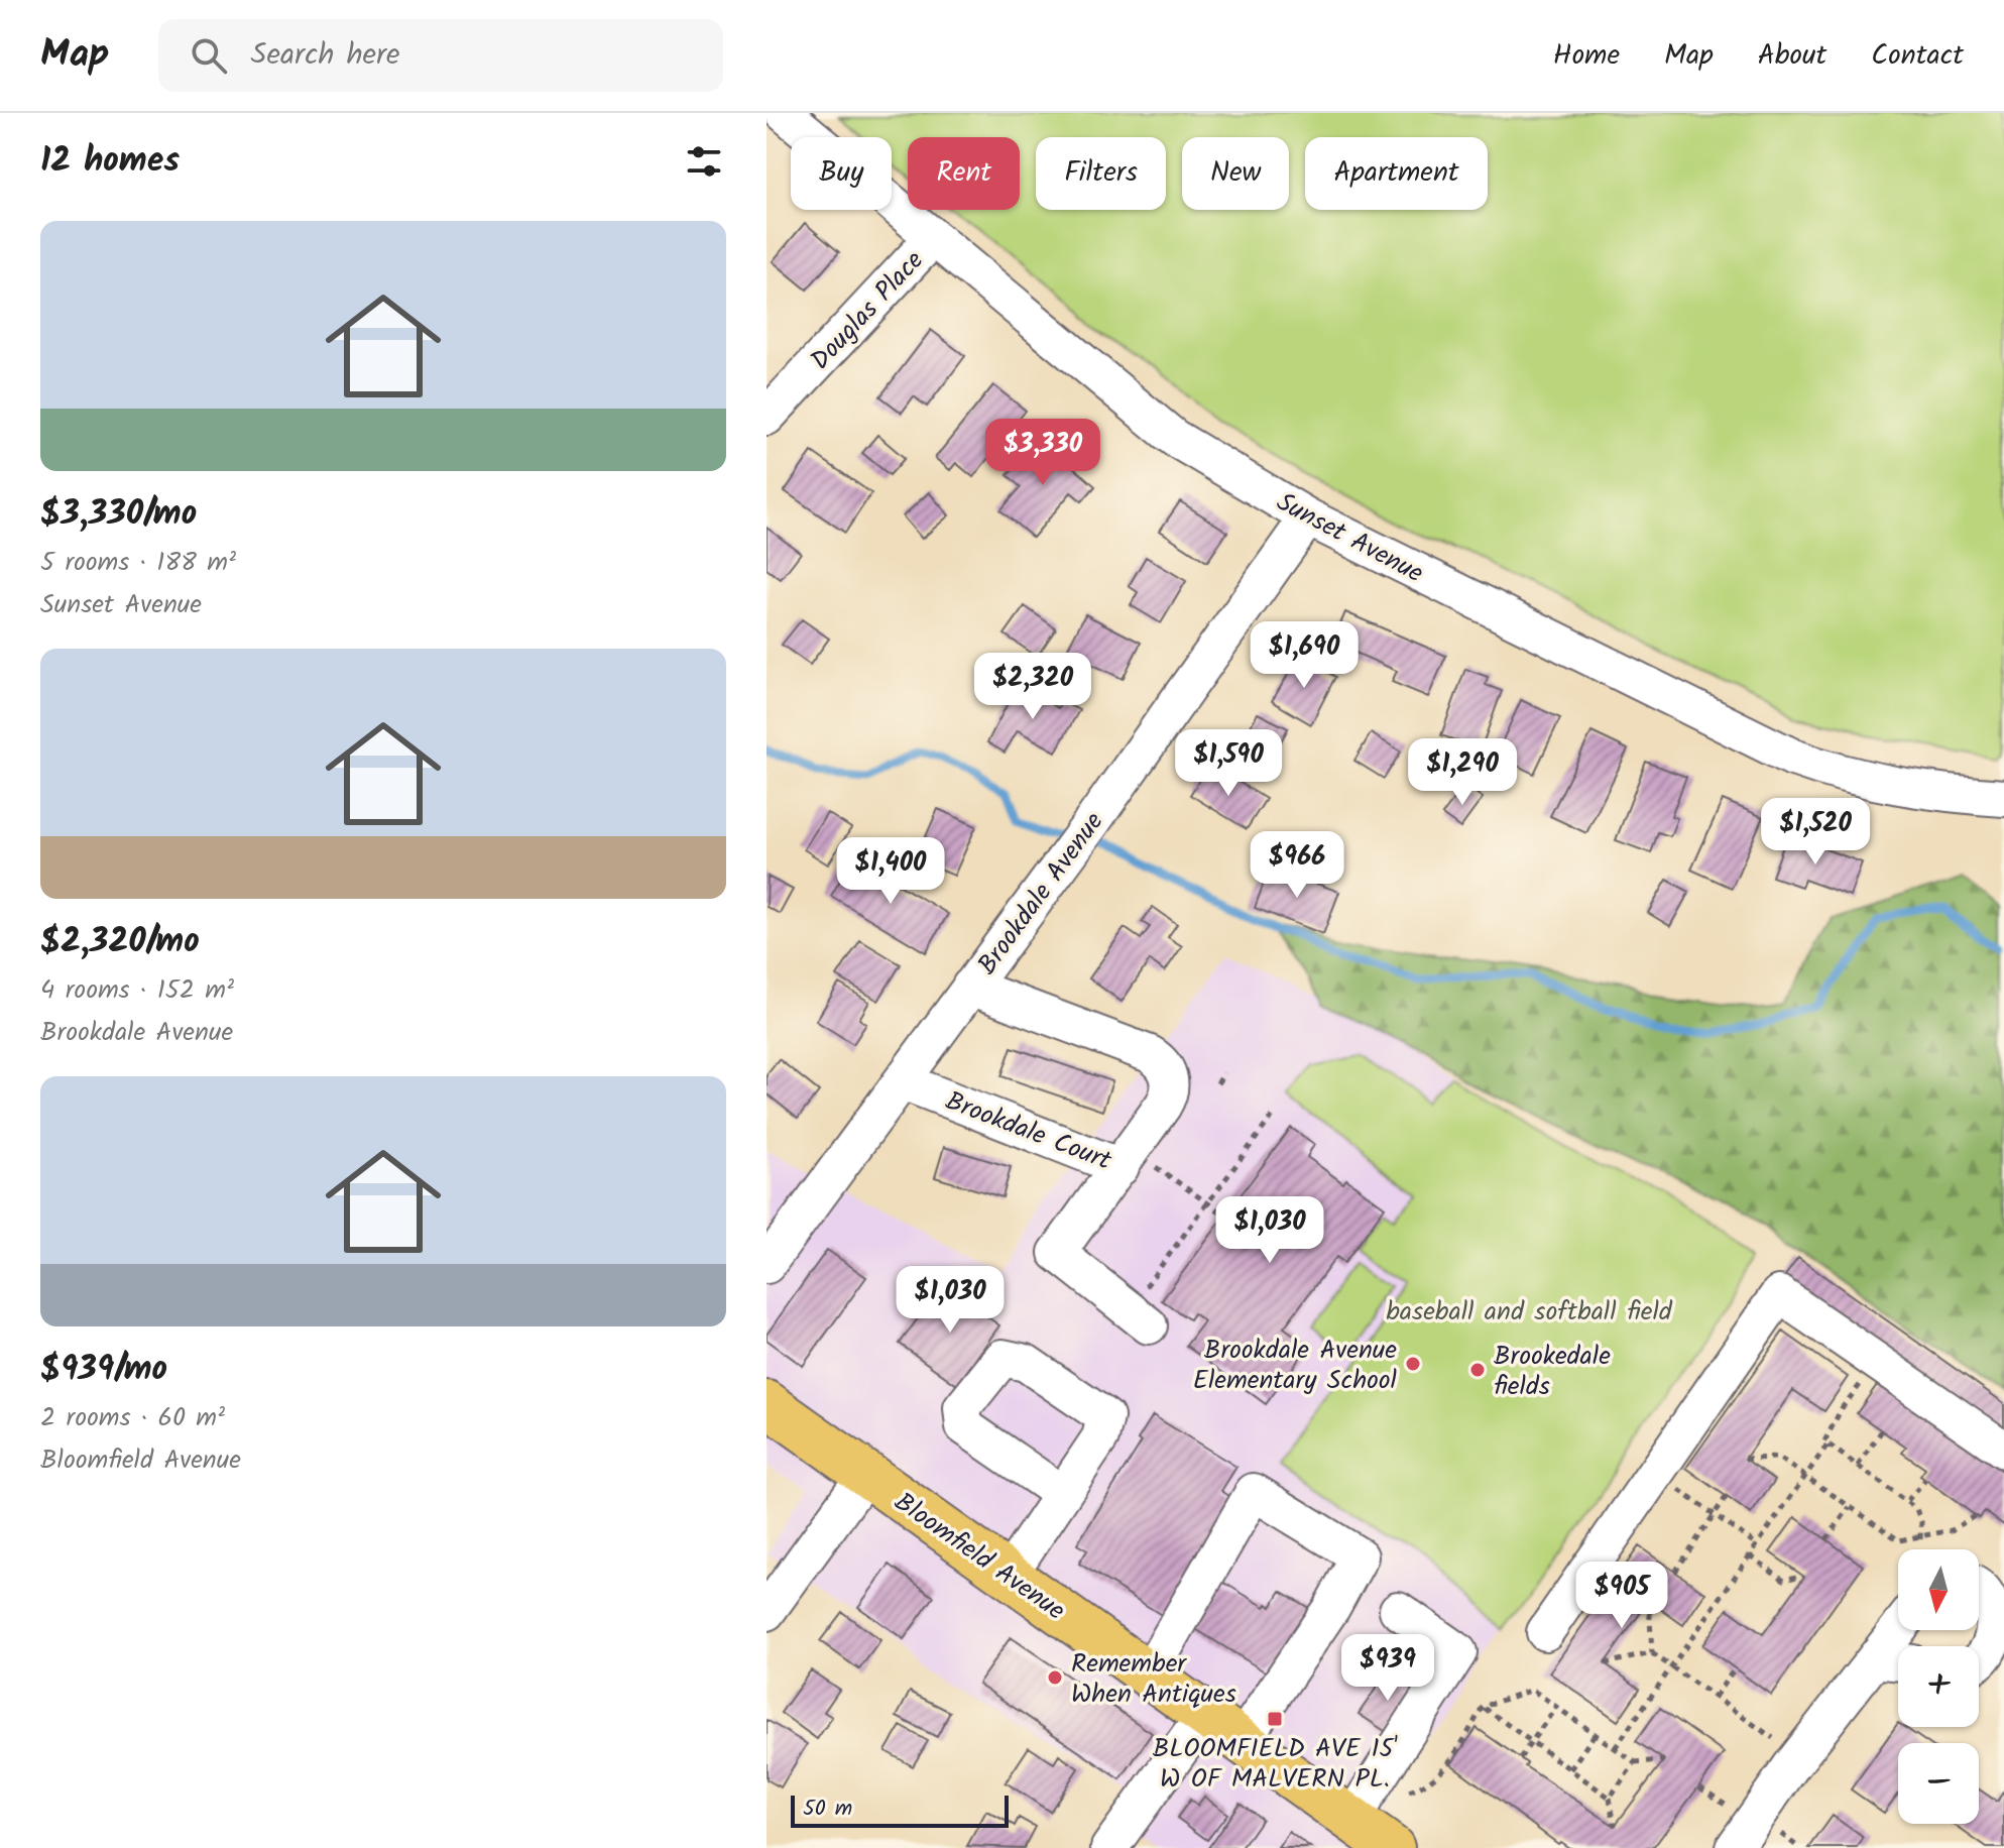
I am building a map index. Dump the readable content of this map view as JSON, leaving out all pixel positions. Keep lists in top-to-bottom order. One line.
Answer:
{"streets":{"main road":["Bloomfield Avenue"],"street":["Douglas Place","Sunset Avenue","Brookdale Avenue","Brookdale Court"]},"crossings":[["Douglas Place","Sunset Avenue"],["Sunset Avenue","Brookdale Avenue"],["Brookdale Avenue","Brookdale Court"]],"parks":["baseball and softball field"],"places":{"other":["Brookdale Avenue Elementary School","Brookedale fields","Remember When Antiques"],"transit":["BLOOMFIELD AVE 15' W OF MALVERN PL."]},"scale_bar":"50 m","north":"bottom","page":{"header":"Map","search":"Search here","nav":["Home","Map","About","Contact"],"heading":"12 homes","chip":["Buy","Rent","Filters","New","Apartment"],"list":[{"name":"$3,330/mo","note":"5 rooms · 188 m² · Sunset Avenue"},{"name":"$2,320/mo","note":"4 rooms · 152 m² · Brookdale Avenue"},{"name":"$939/mo","note":"2 rooms · 60 m² · Bloomfield Avenue"}],"price":["$3,330","$1,690","$2,320","$1,590","$1,290","$1,520","$966","$1,400","$1,030","$1,030","$905","$939"],"map_buttons":["+","−"],"scale":"50 m"}}
